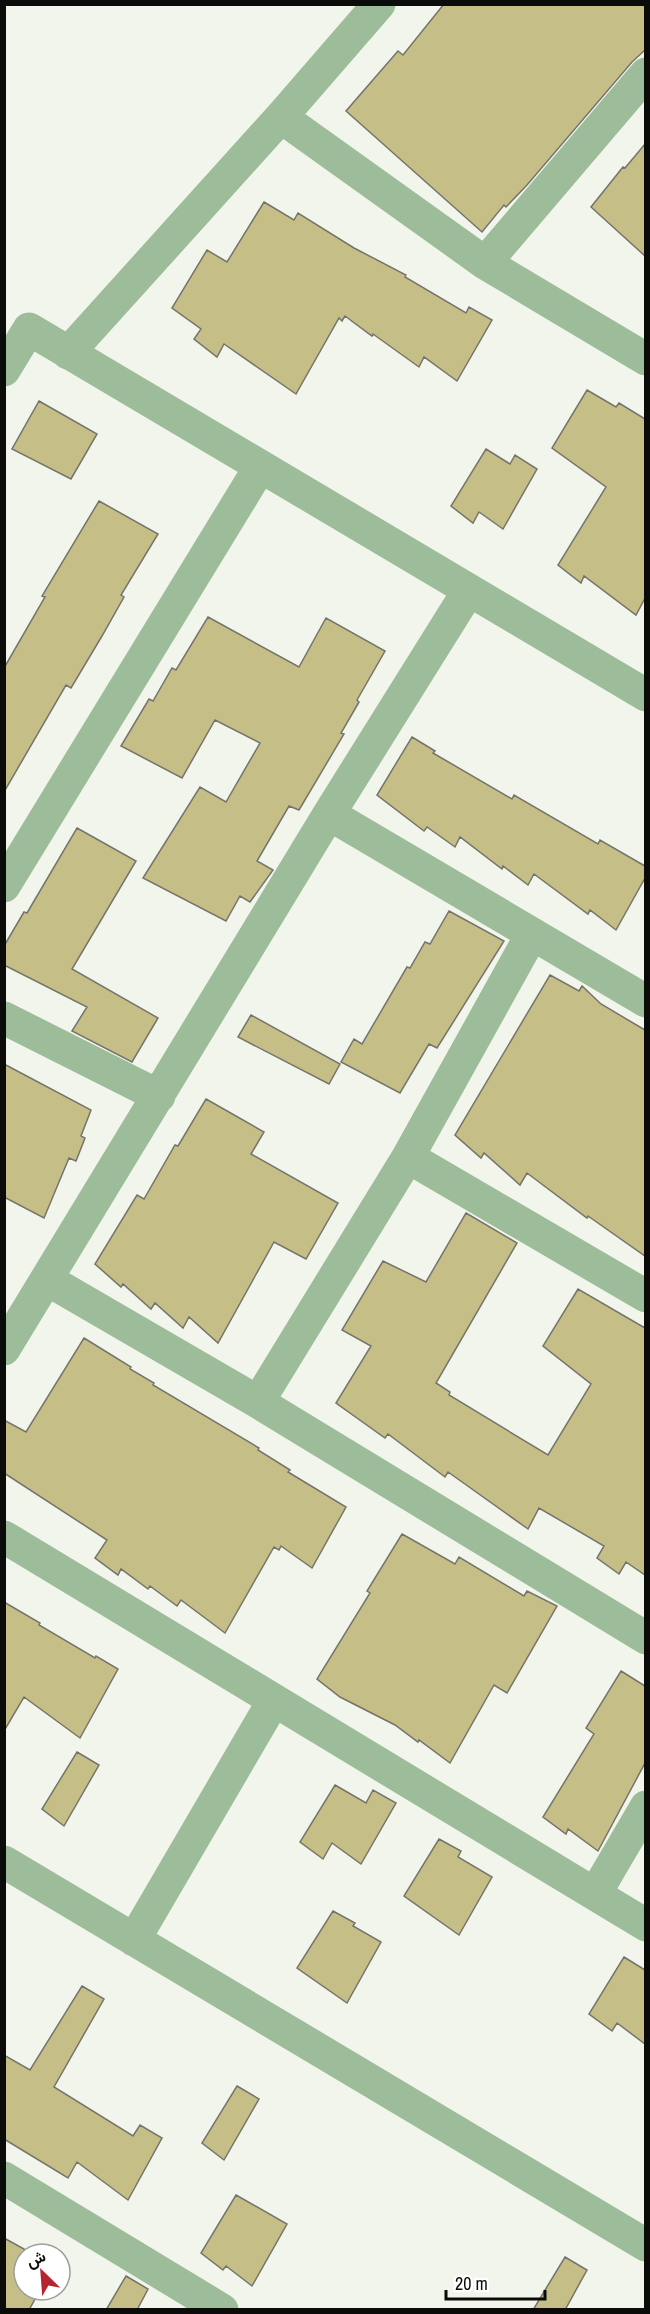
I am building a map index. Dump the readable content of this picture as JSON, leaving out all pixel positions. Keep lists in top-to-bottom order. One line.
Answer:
{"scale_bar":"20 m","north":"top left"}
